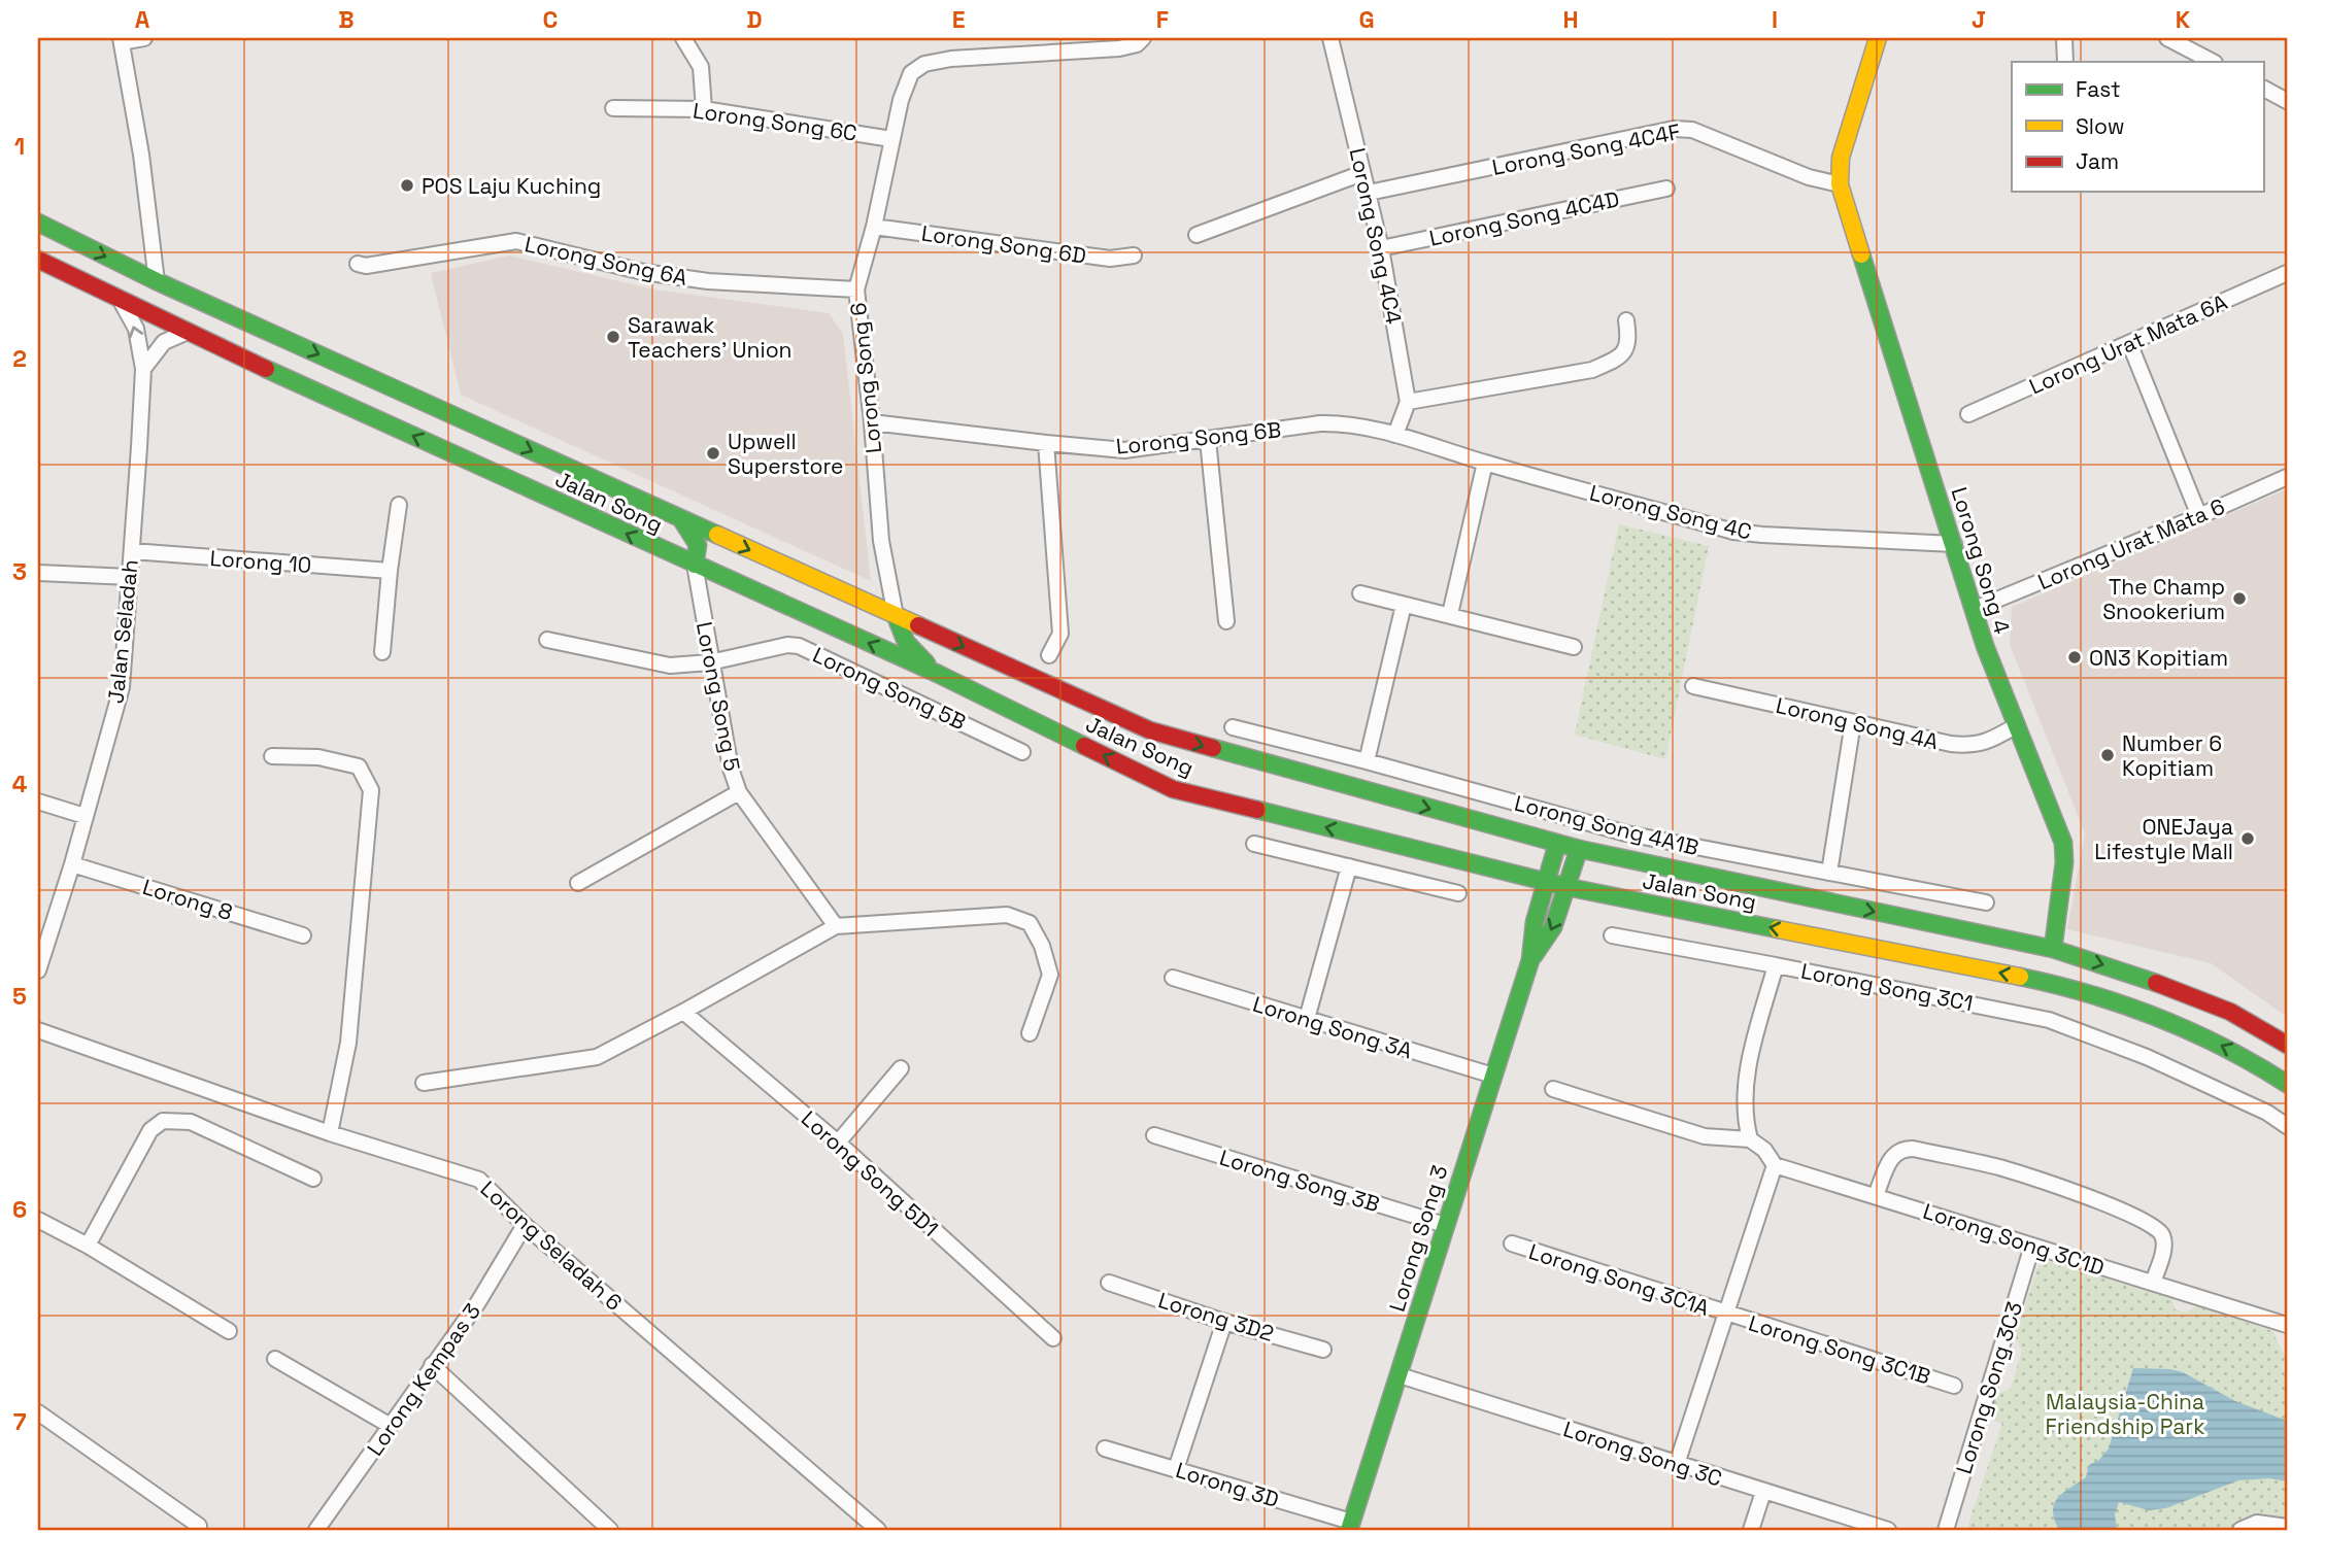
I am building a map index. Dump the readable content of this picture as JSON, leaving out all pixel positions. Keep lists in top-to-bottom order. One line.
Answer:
{"streets":{"main road":["Jalan Song","Lorong Song 4","Lorong Song 3"],"street":["Lorong Song 6C","Lorong Song 4C4F","Lorong Song 4C4D","Lorong Song 4C4","Lorong Song 6D","Lorong Song 6A","Lorong Urat Mata 6A","Lorong Song 6","Lorong Song 6B","Lorong Song 4C","Lorong Urat Mata 6","Lorong 10","Jalan Seladah","Lorong Song 5B","Lorong Song 5","Lorong Song 4A","Lorong Song 4A1B","Lorong 8","Lorong Song 3C1","Lorong Song 3A","Lorong Song 5D1","Lorong Song 3B","Lorong Song 3C1D","Lorong Seladah 6","Lorong Song 3C1A","Lorong 3D2","Lorong Song 3C1B","Lorong Kempas 3","Lorong Song 3C3","Lorong Song 3C","Lorong 3D"]},"crossings":[["Lorong Song 6C","Lorong Song 6"],["Lorong Song 4C4F","Lorong Song 4C4"],["Lorong Song 4C4F","Lorong Song 4"],["Lorong Song 4C4D","Lorong Song 4C4"],["Lorong Song 6D","Lorong Song 6"],["Lorong Song 6A","Lorong Song 6"],["Lorong Song 6","Lorong Song 6B"],["Lorong Song 6","Jalan Song"],["Lorong Song 6B","Lorong Song 4C"],["Jalan Song","Lorong Song 4"],["Jalan Song","Jalan Seladah"],["Jalan Song","Lorong Song 5"],["Jalan Song","Lorong Song 3"],["Lorong Song 4C","Lorong Song 4"],["Lorong Urat Mata 6","Lorong Song 4"],["Lorong Song 4","Lorong Song 4A"],["Lorong 10","Jalan Seladah"],["Jalan Seladah","Lorong 8"],["Lorong Song 5B","Lorong Song 5"],["Lorong Song 3A","Lorong Song 3"],["Lorong Song 3B","Lorong Song 3"],["Lorong Song 3","Lorong Song 3C"],["Lorong Song 3","Lorong 3D"],["Lorong Song 3C1D","Lorong Song 3C3"],["Lorong Seladah 6","Lorong Kempas 3"],["Lorong Song 3C1A","Lorong Song 3C1B"]],"parks":["Malaysia-China Friendship Park"],"places":["POS Laju Kuching","Sarawak Teachers' Union","Upwell Superstore","The Champ Snookerium","ON3 Kopitiam","Number 6 Kopitiam","ONEJaya Lifestyle Mall"],"legend":["Fast","Slow","Jam"],"grid":{"columns":["A","B","C","D","E","F","G","H","I","J","K"],"rows":["1","2","3","4","5","6","7"]}}
